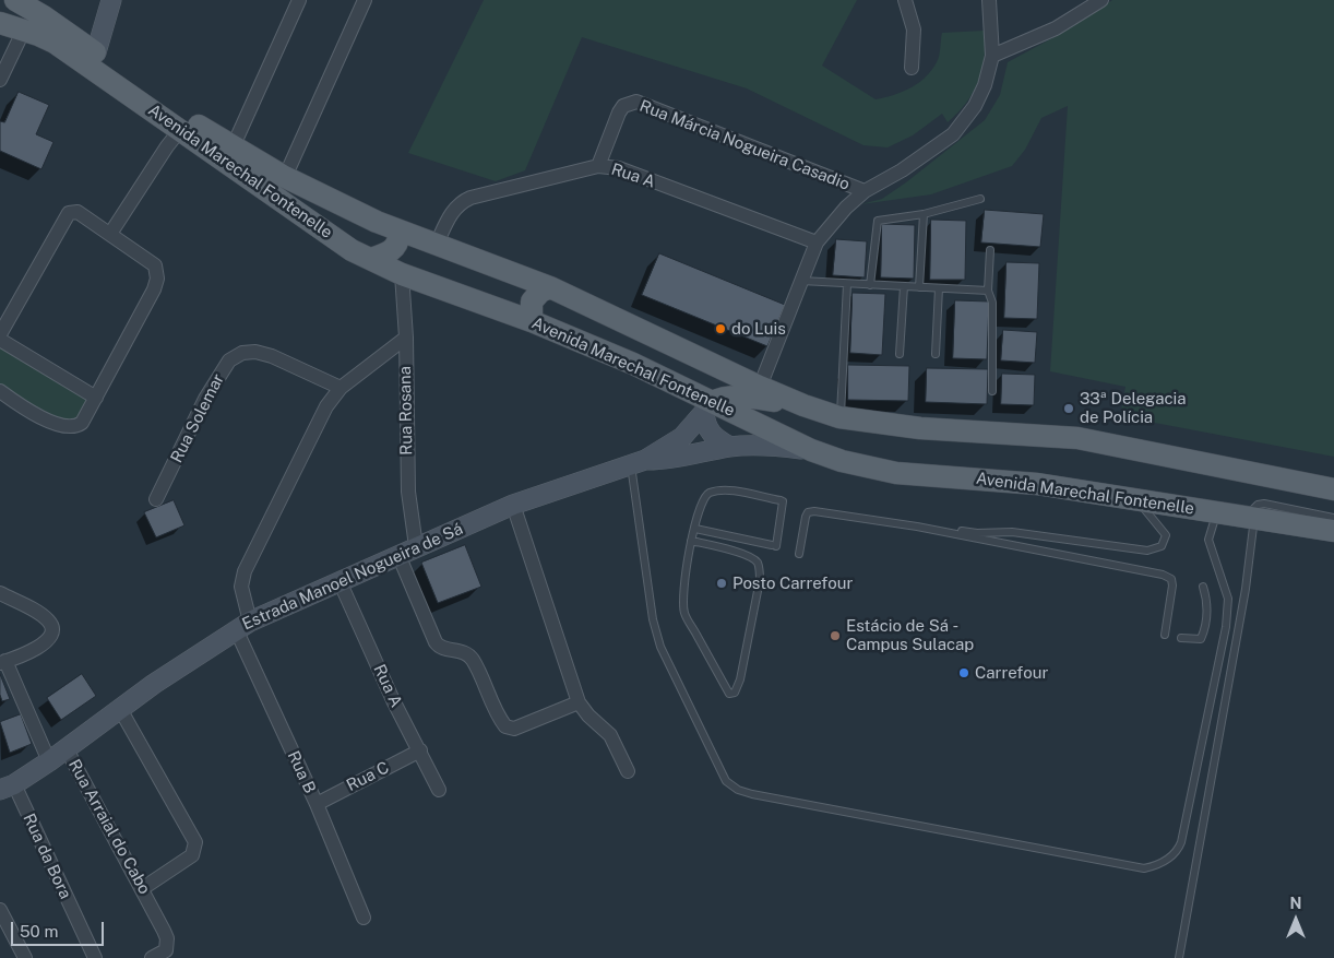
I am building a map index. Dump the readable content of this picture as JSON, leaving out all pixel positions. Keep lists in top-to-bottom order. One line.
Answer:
{"streets":{"main road":["Avenida Marechal Fontenelle","Estrada Manoel Nogueira de Sá"],"street":["Rua Márcia Nogueira Casadio","Rua A","Rua Rosana","Rua Solemar","Rua B","Rua C","Rua Arraial do Cabo","Rua da Bora"]},"crossings":[["Rua Márcia Nogueira Casadio","Rua A"],["Avenida Marechal Fontenelle","Rua A"],["Avenida Marechal Fontenelle","Rua Rosana"],["Avenida Marechal Fontenelle","Estrada Manoel Nogueira de Sá"],["Rua A","Estrada Manoel Nogueira de Sá"],["Rua A","Rua C"],["Rua Rosana","Estrada Manoel Nogueira de Sá"],["Rua Rosana","Rua B"],["Rua Solemar","Rua B"],["Estrada Manoel Nogueira de Sá","Rua B"],["Estrada Manoel Nogueira de Sá","Rua Arraial do Cabo"],["Estrada Manoel Nogueira de Sá","Rua da Bora"],["Rua B","Rua C"]],"places":["do Luis","33ª Delegacia de Polícia","Posto Carrefour","Estácio de Sá - Campus Sulacap","Carrefour"],"scale_bar":"50 m","north":"top"}
